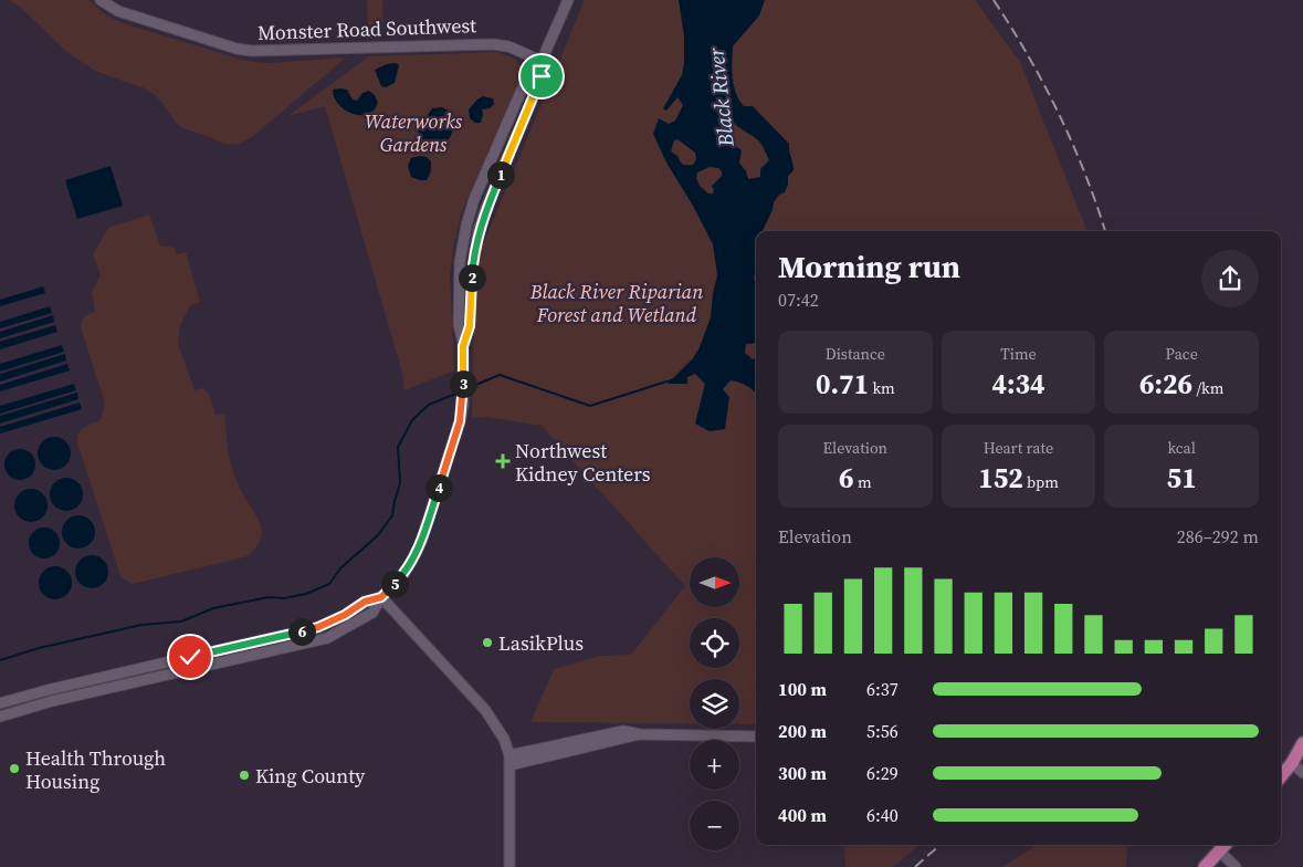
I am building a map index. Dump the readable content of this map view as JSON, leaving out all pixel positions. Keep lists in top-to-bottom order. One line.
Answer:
{"streets":{"street":["Monster Road Southwest"]},"water":["Black River"],"parks":["Waterworks Gardens","Black River Riparian Forest and Wetland"],"places":{"health":["Northwest Kidney Centers"],"other":["LasikPlus","Health Through Housing","King County"]},"north":"right","page":{"pins":["1","2","3","4","5","6"],"heading":["Morning run","07:42"],"stats":[["Distance","0.71 km"],["Time","4:34"],["Pace","6:26 /km"],["Elevation","6 m"],["Heart rate","152 bpm"],["kcal","51"]],"chart":["Elevation","286–292 m"],"map_buttons":["+","−"],"list":[{"name":"100 m","note":"6:37"},{"name":"200 m","note":"5:56"},{"name":"300 m","note":"6:29"},{"name":"400 m","note":"6:40"}]}}
